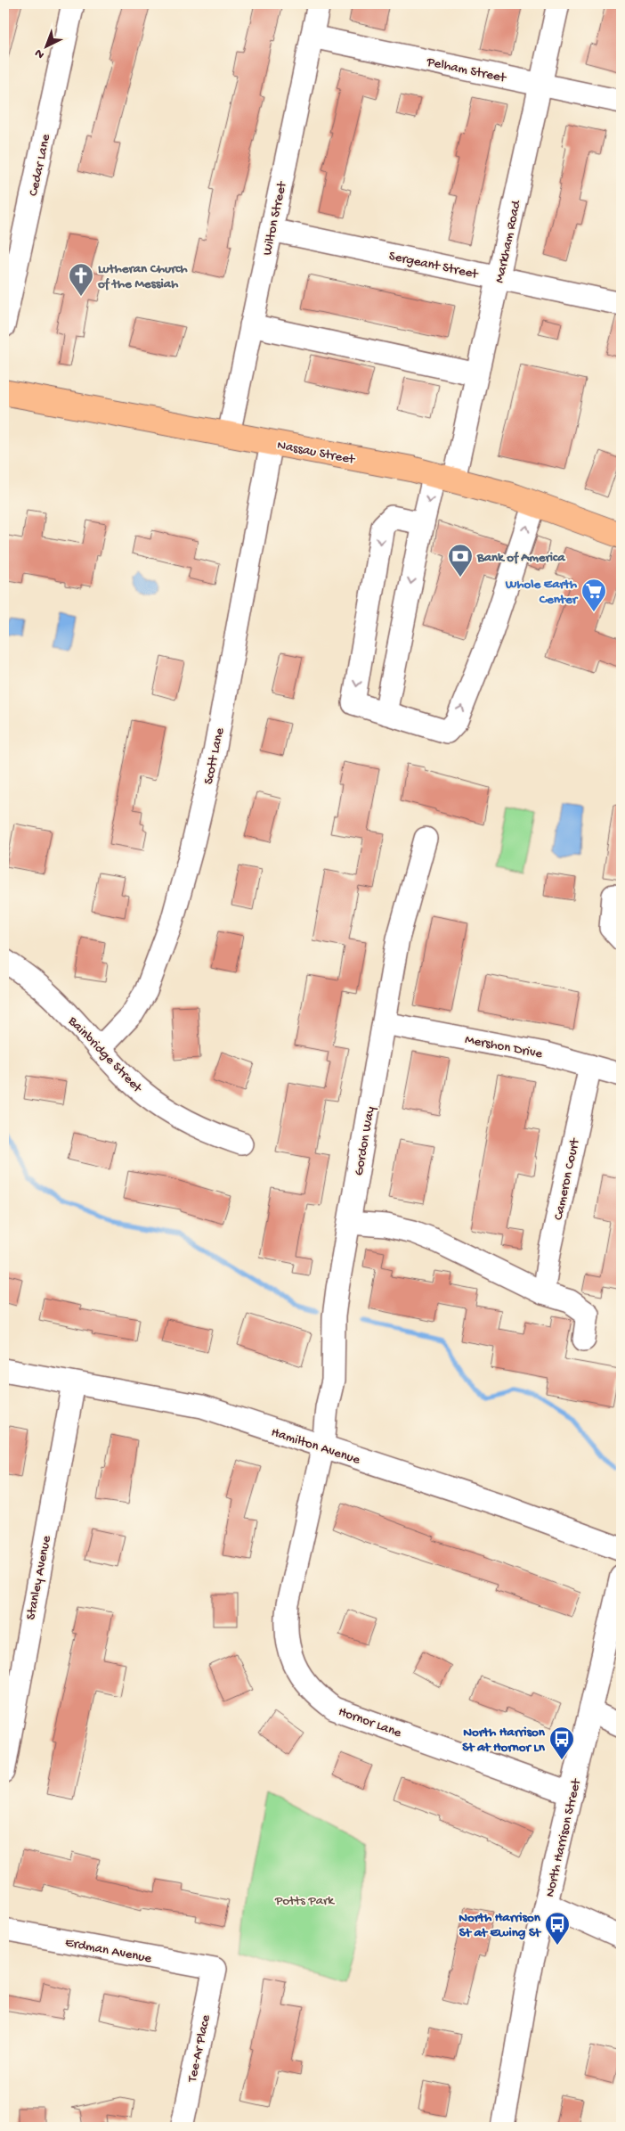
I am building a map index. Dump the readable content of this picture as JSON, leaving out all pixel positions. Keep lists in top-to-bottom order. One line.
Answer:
{"streets":{"main road":["Nassau Street"],"street":["Pelham Street","Cedar Lane","Wilton Street","Markham Road","Sergeant Street","Scott Lane","Mershon Drive","Bainbridge Street","Gordon Way","Cameron Court","Hamilton Avenue","Stanley Avenue","Hornor Lane","North Harrison Street","Erdman Avenue","Tee-Ar Place"]},"crossings":[["Pelham Street","Wilton Street"],["Pelham Street","Markham Road"],["Wilton Street","Sergeant Street"],["Wilton Street","Nassau Street"],["Markham Road","Sergeant Street"],["Markham Road","Nassau Street"],["Nassau Street","Scott Lane"],["Scott Lane","Bainbridge Street"],["Mershon Drive","Gordon Way"],["Mershon Drive","Cameron Court"],["Gordon Way","Hamilton Avenue"],["Gordon Way","Hornor Lane"],["Hamilton Avenue","Stanley Avenue"],["Hamilton Avenue","Hornor Lane"],["Hornor Lane","North Harrison Street"],["Erdman Avenue","Tee-Ar Place"]],"parks":["Potts Park"],"places":{"church":["Lutheran Church of the Messiah"],"bank":["Bank of America"],"supermarket":["Whole Earth Center"],"bus stop":["North Harrison St at Hornor Ln","North Harrison St at Ewing St"]},"north":"bottom left"}
